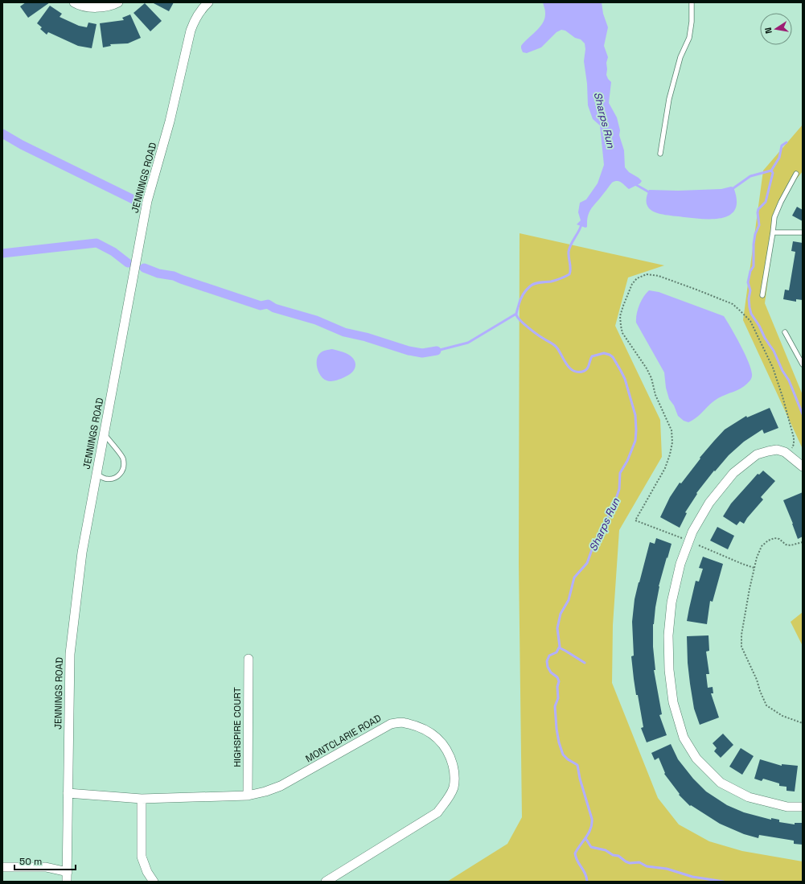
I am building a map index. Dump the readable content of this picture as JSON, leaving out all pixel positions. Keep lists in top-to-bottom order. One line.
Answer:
{"streets":{"street":["JENNINGS ROAD","HIGHSPIRE COURT","MONTCLARIE ROAD"]},"crossings":[["JENNINGS ROAD","MONTCLARIE ROAD"],["HIGHSPIRE COURT","MONTCLARIE ROAD"]],"water":["Sharps Run"],"scale_bar":"50 m","north":"left"}
